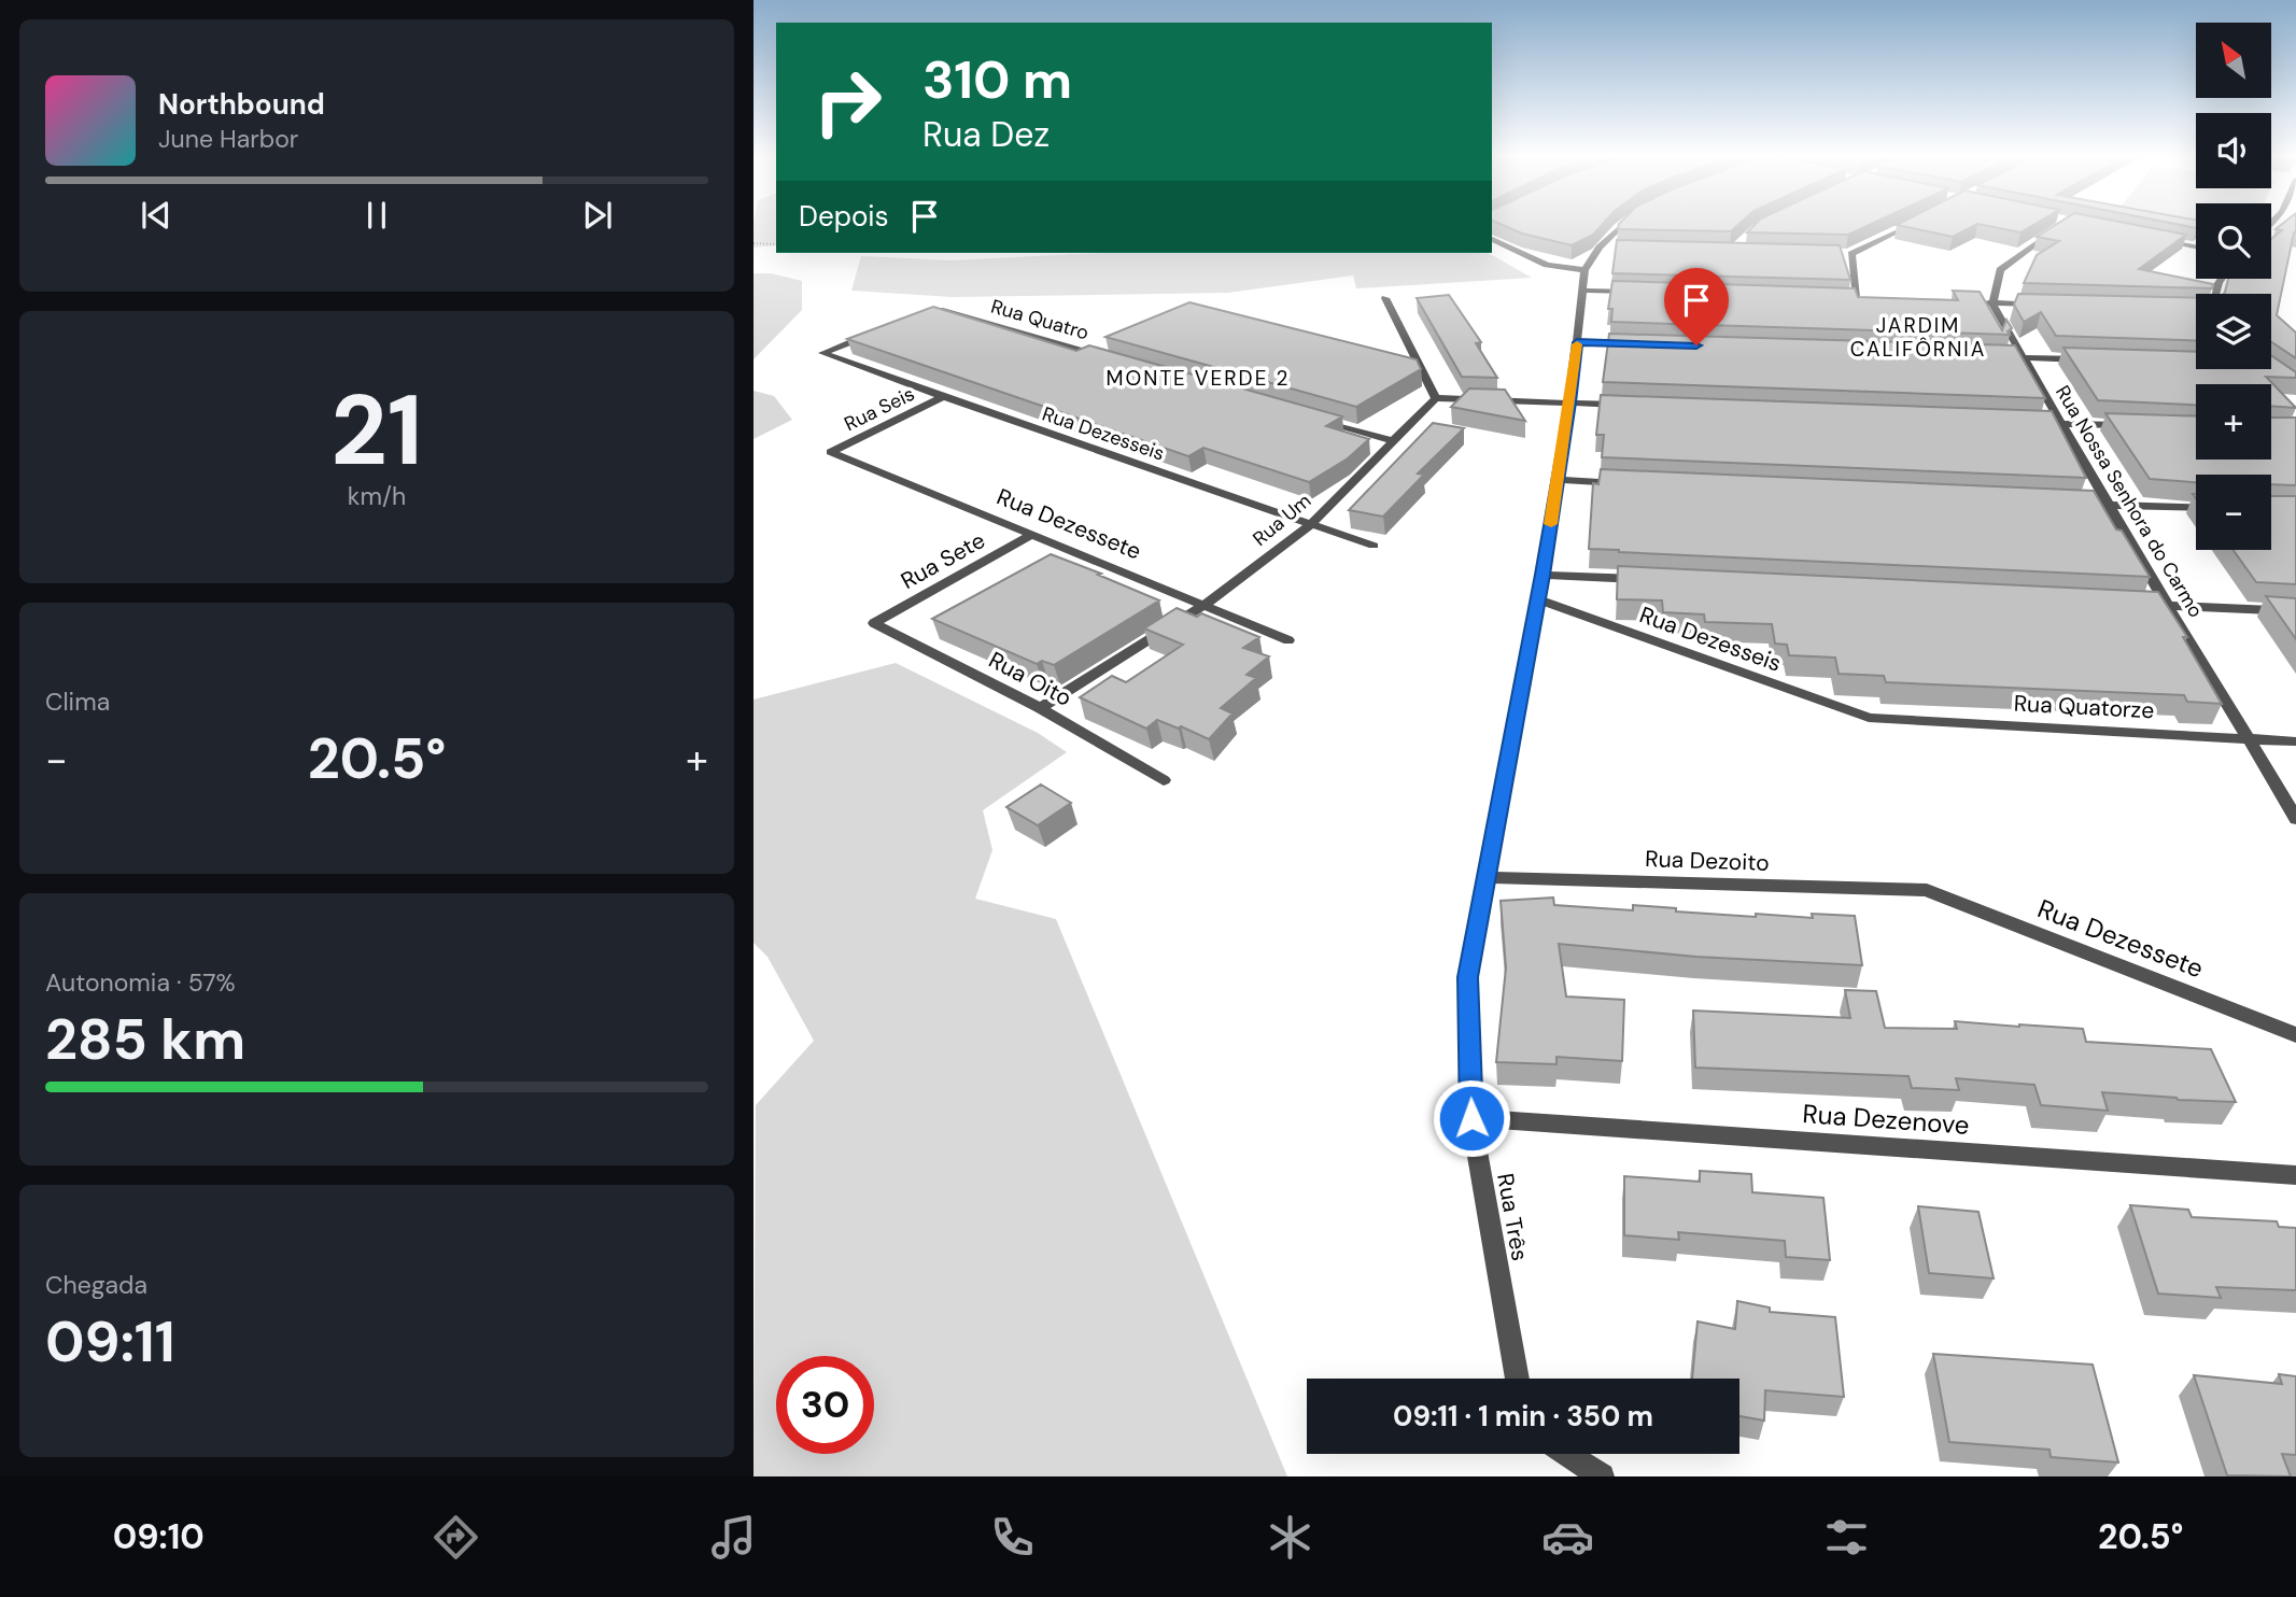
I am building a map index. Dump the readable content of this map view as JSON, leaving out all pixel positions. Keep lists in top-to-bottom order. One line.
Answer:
{"streets":{"street":["Rua Quatro","Rua Seis","Rua Dezesseis","Rua Nossa Senhora do Carmo","Rua Um","Rua Dezessete","Rua Sete","Rua Oito","Rua Quatorze","Rua Dezoito","Rua Dezenove","Rua Três"]},"crossings":[["Rua Seis","Rua Dezesseis"],["Rua Seis","Rua Dezessete"],["Rua Dezesseis","Rua Um"],["Rua Dezesseis","Rua Quatorze"],["Rua Dezesseis","Rua Três"],["Rua Nossa Senhora do Carmo","Rua Quatorze"],["Rua Um","Rua Dezessete"],["Rua Um","Rua Oito"],["Rua Dezessete","Rua Sete"],["Rua Dezessete","Rua Dezoito"],["Rua Sete","Rua Oito"],["Rua Dezoito","Rua Três"],["Rua Dezenove","Rua Três"]],"districts":["JARDIM CALIFÔRNIA","MONTE VERDE 2"],"north":"top left","page":{"map_buttons":["+","−"],"turn":["310 m","Rua Dez"],"song":["Northbound","June Harbor"],"then":"Depois","tile":[["21","km/h"],"Clima",["Autonomia · 57%","285 km"],["Chegada","09:11"]],"heat":["−","20.5°","+"],"limit":"30","trip":"09:11 · 1 min · 350 m","tabs":["09:10","20.5°"]}}
